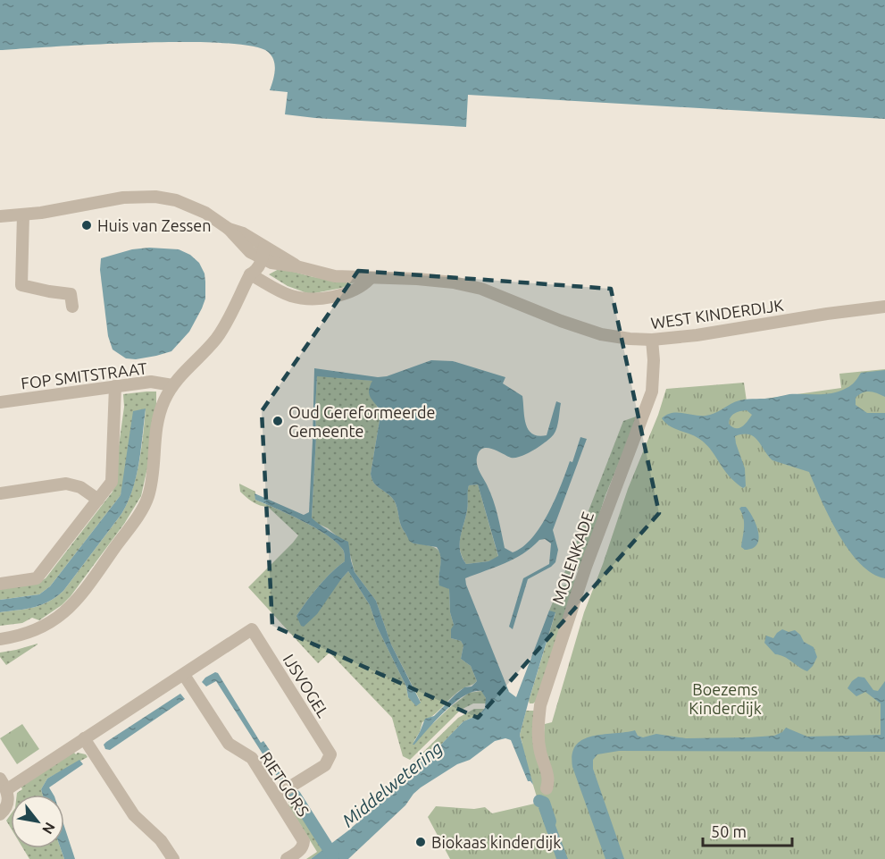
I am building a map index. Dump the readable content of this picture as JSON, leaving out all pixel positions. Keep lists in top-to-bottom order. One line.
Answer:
{"streets":{"street":["WEST KINDERDIJK","FOP SMITSTRAAT","MOLENKADE","IJSVOGEL","RIETGORS"]},"crossings":[["WEST KINDERDIJK","MOLENKADE"],["IJSVOGEL","RIETGORS"]],"water":["Middelwetering"],"parks":["Boezems Kinderdijk"],"places":["Huis van Zessen","Oud Gereformeerde Gemeente","Biokaas kinderdijk"],"scale_bar":"50 m","north":"bottom right"}
